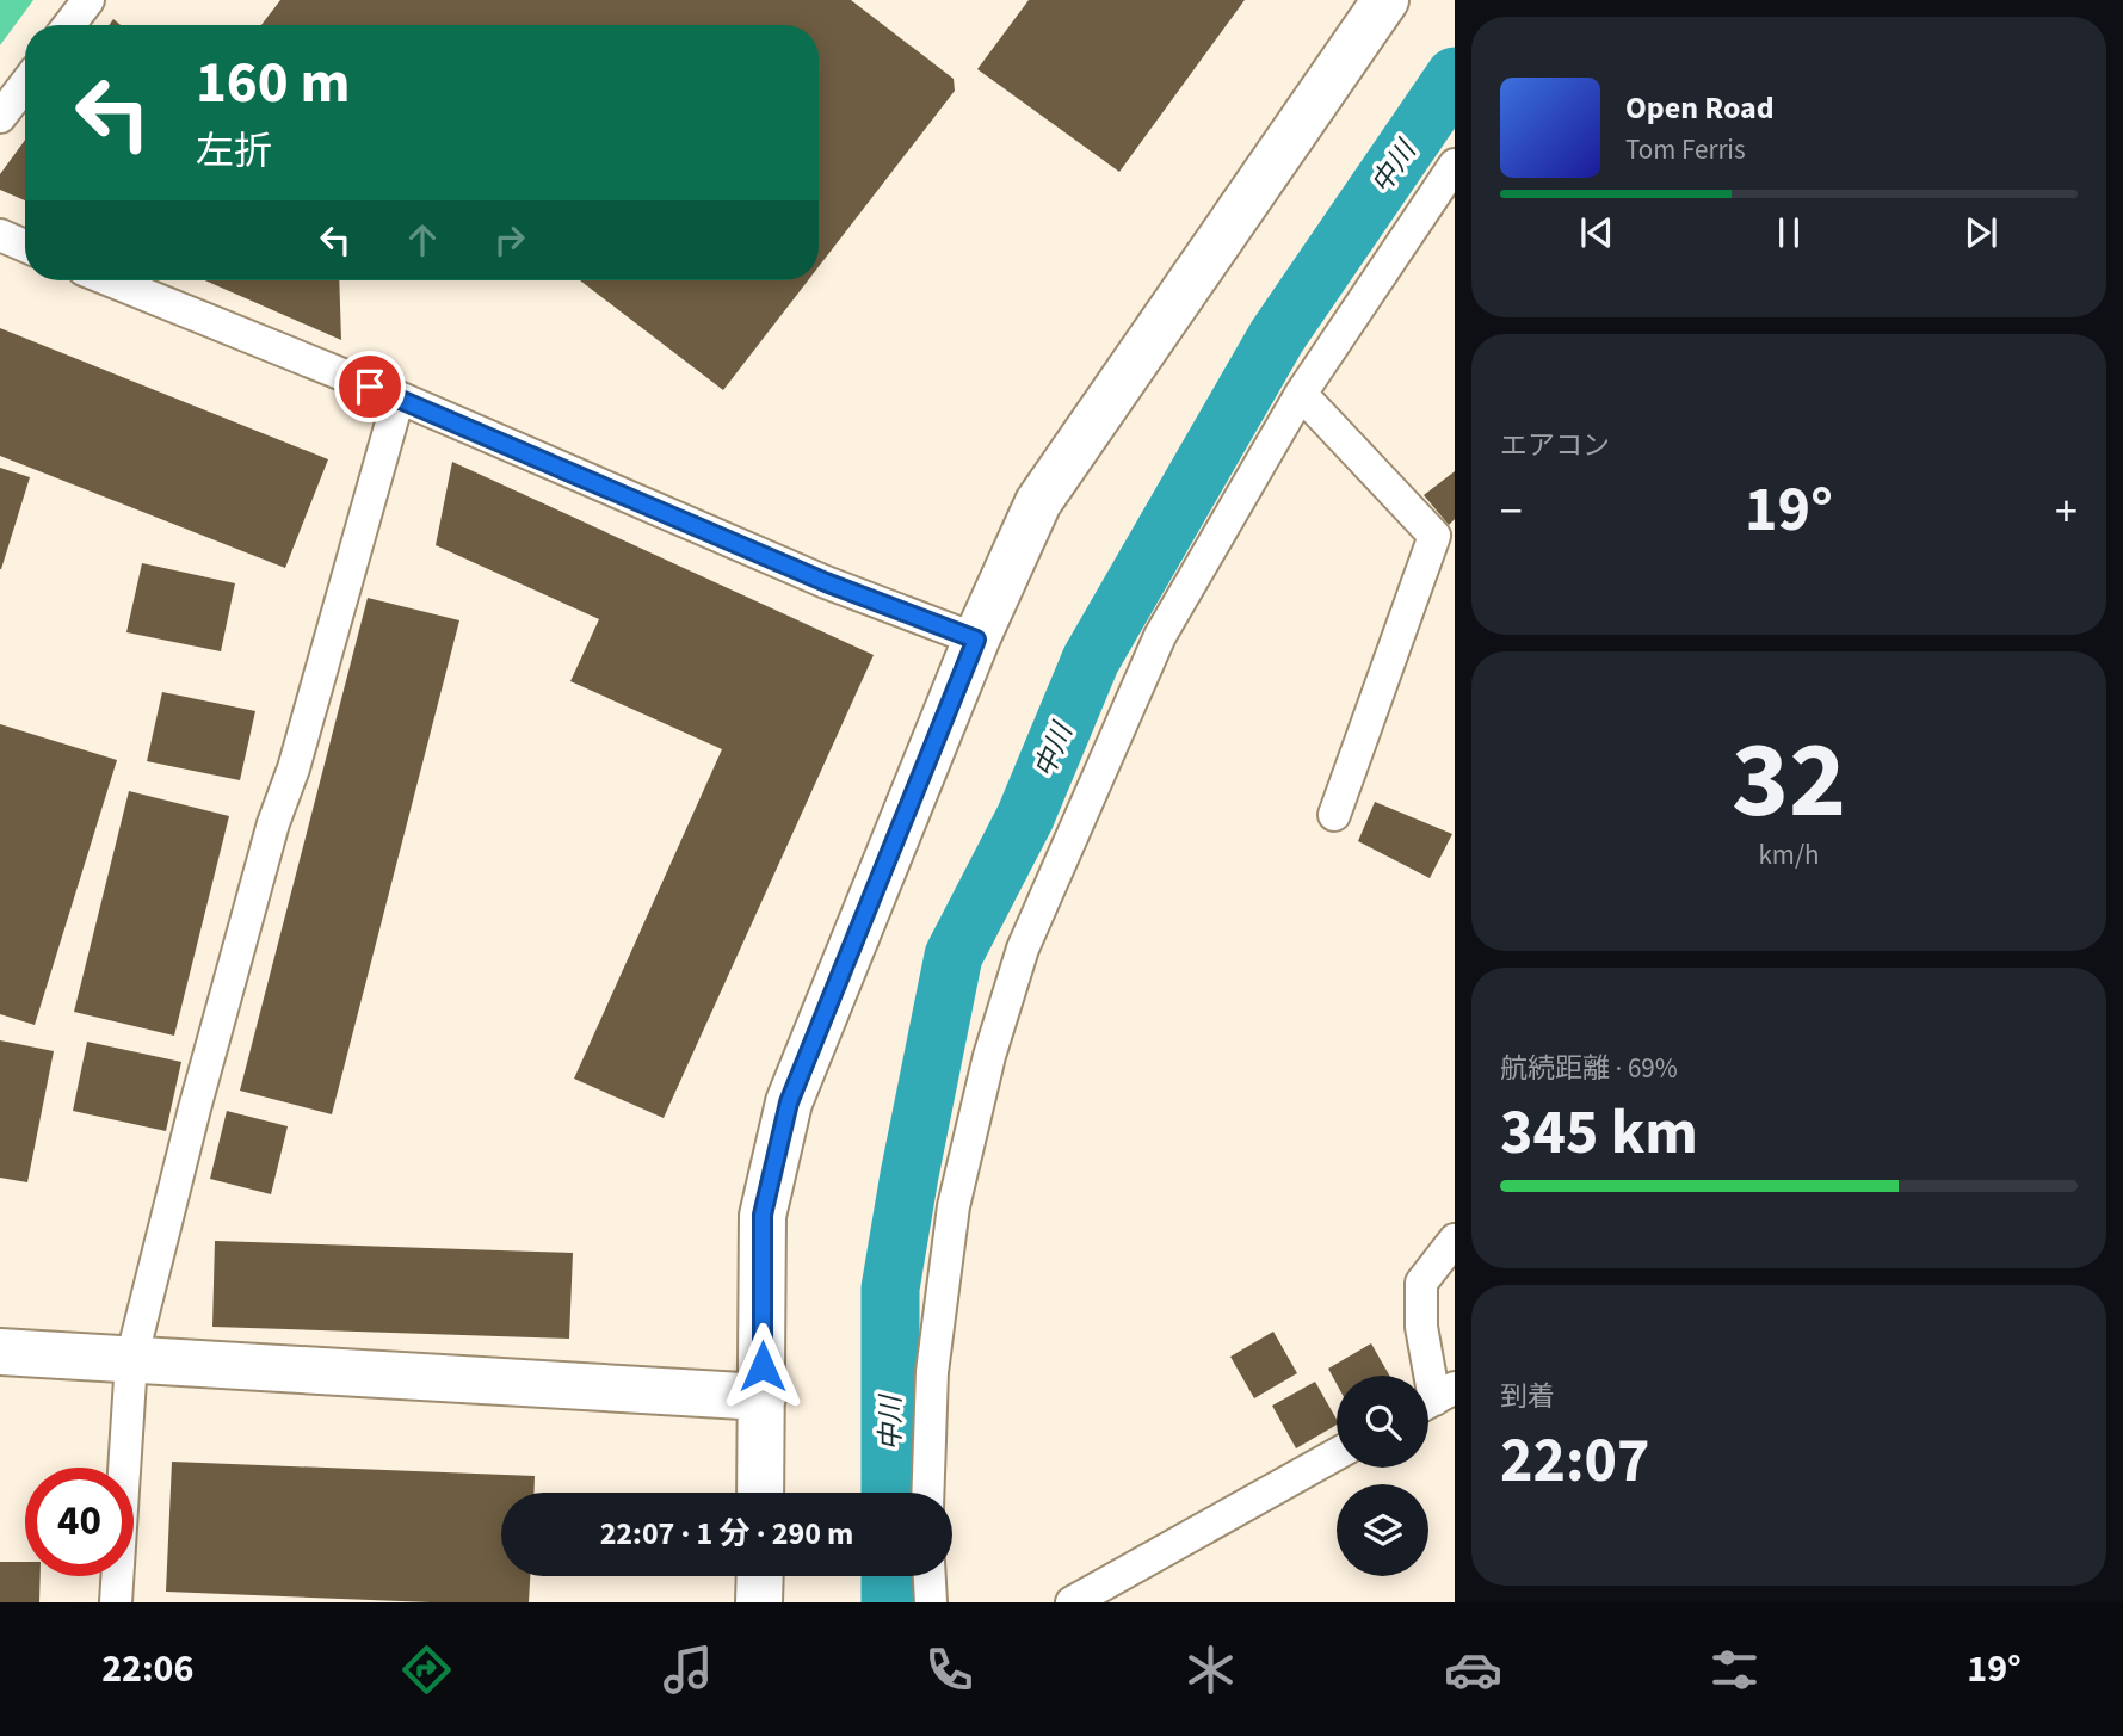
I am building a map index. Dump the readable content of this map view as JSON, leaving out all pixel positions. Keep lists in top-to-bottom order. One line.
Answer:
{"water":["中川"],"page":{"turn":["160 m","左折"],"song":["Open Road","Tom Ferris"],"tile":["エアコン",["32","km/h"],["航続距離 · 69%","345 km"],["到着","22:07"]],"heat":["−","19°","+"],"limit":"40","trip":"22:07 · 1 分 · 290 m","tabs":["22:06","19°"]}}
